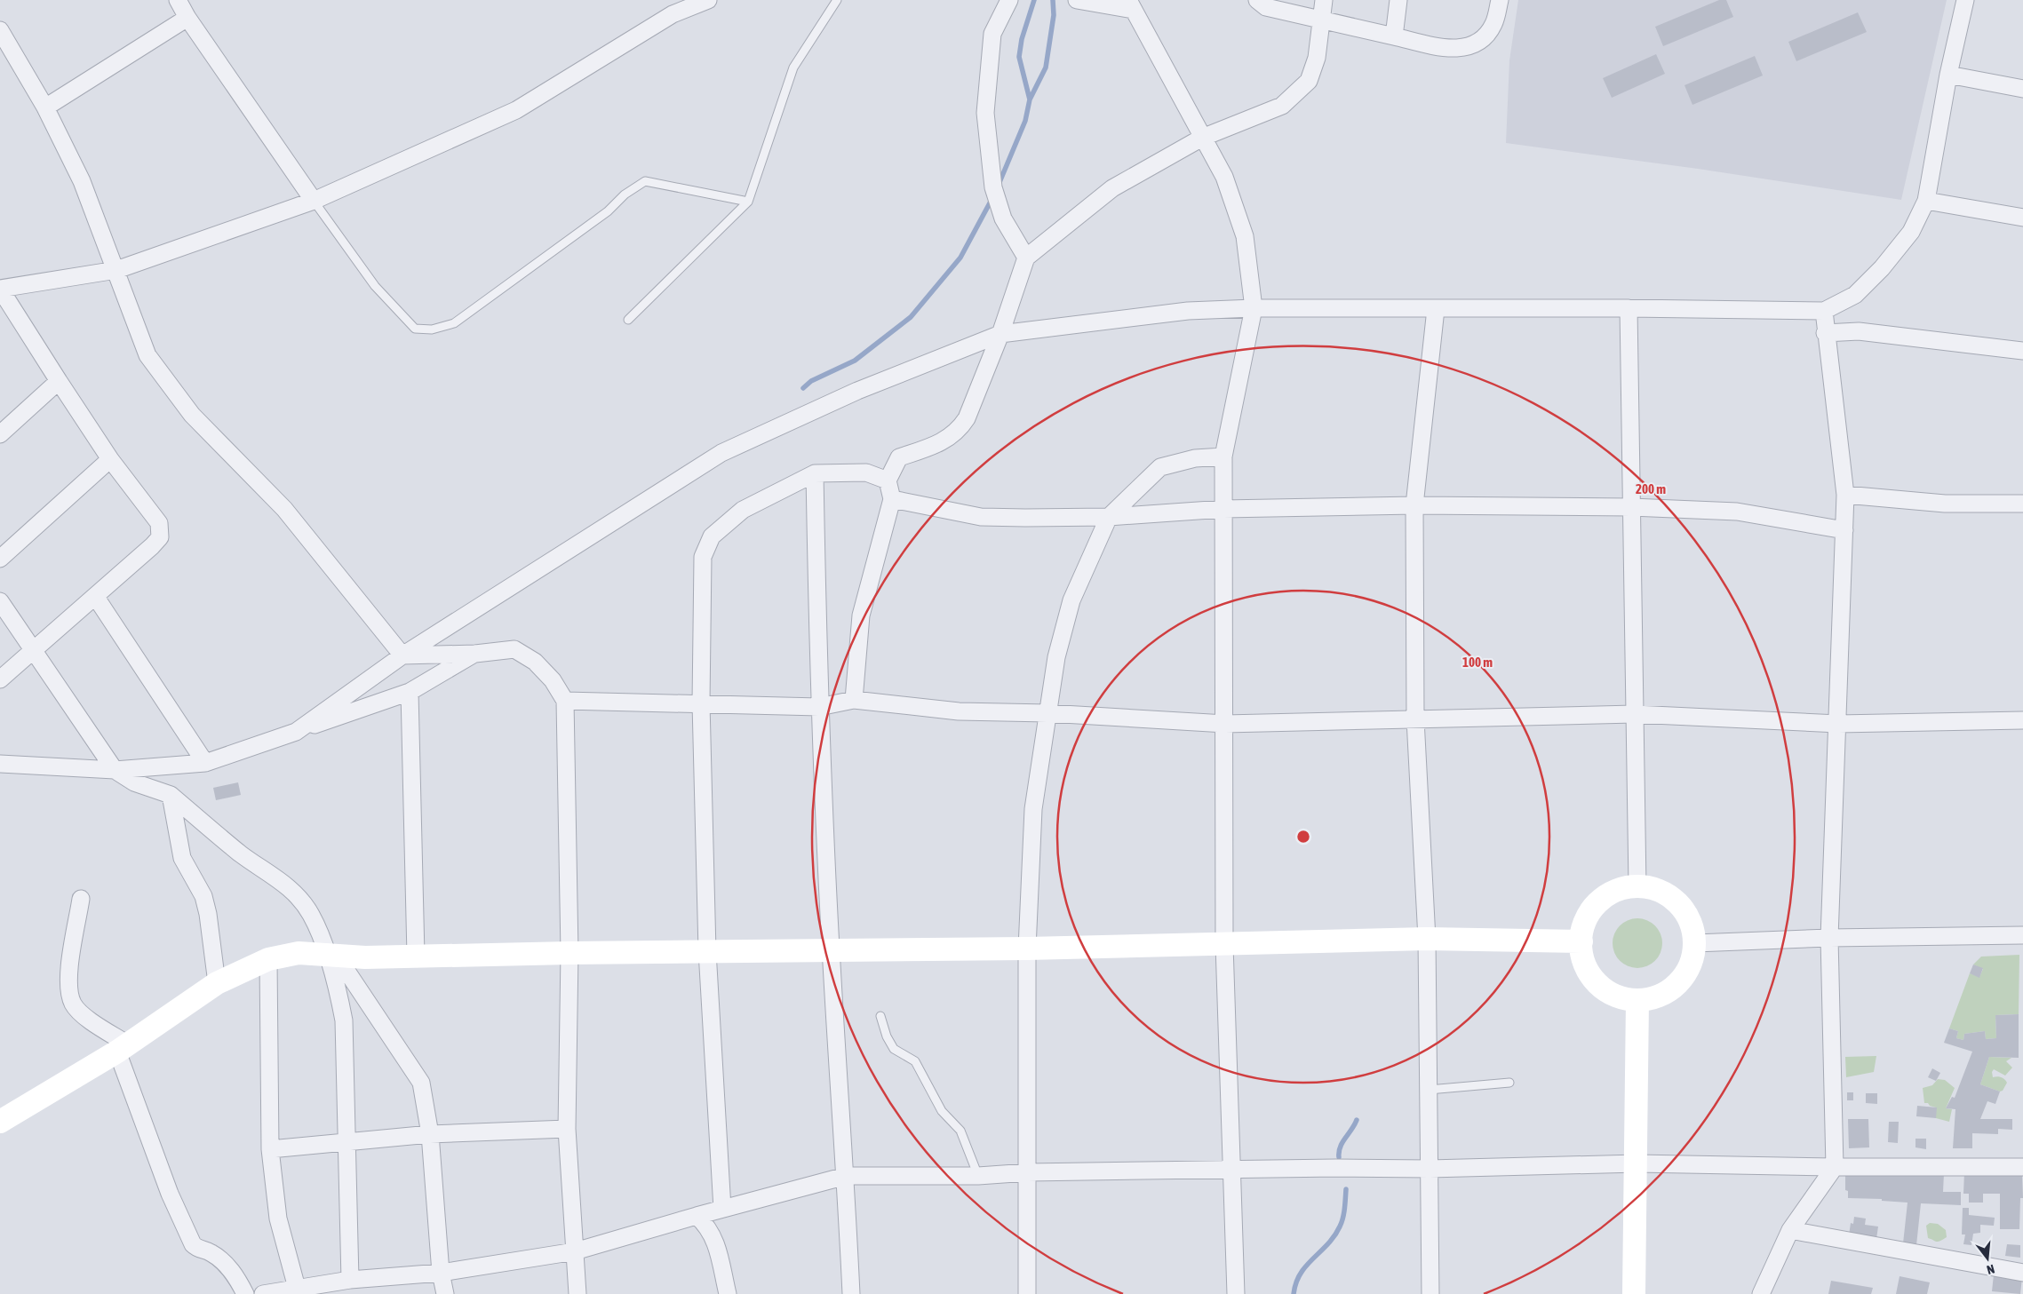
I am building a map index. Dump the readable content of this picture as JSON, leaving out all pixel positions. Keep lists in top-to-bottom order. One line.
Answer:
{"north":"bottom","rings":["200 m","100 m"]}
